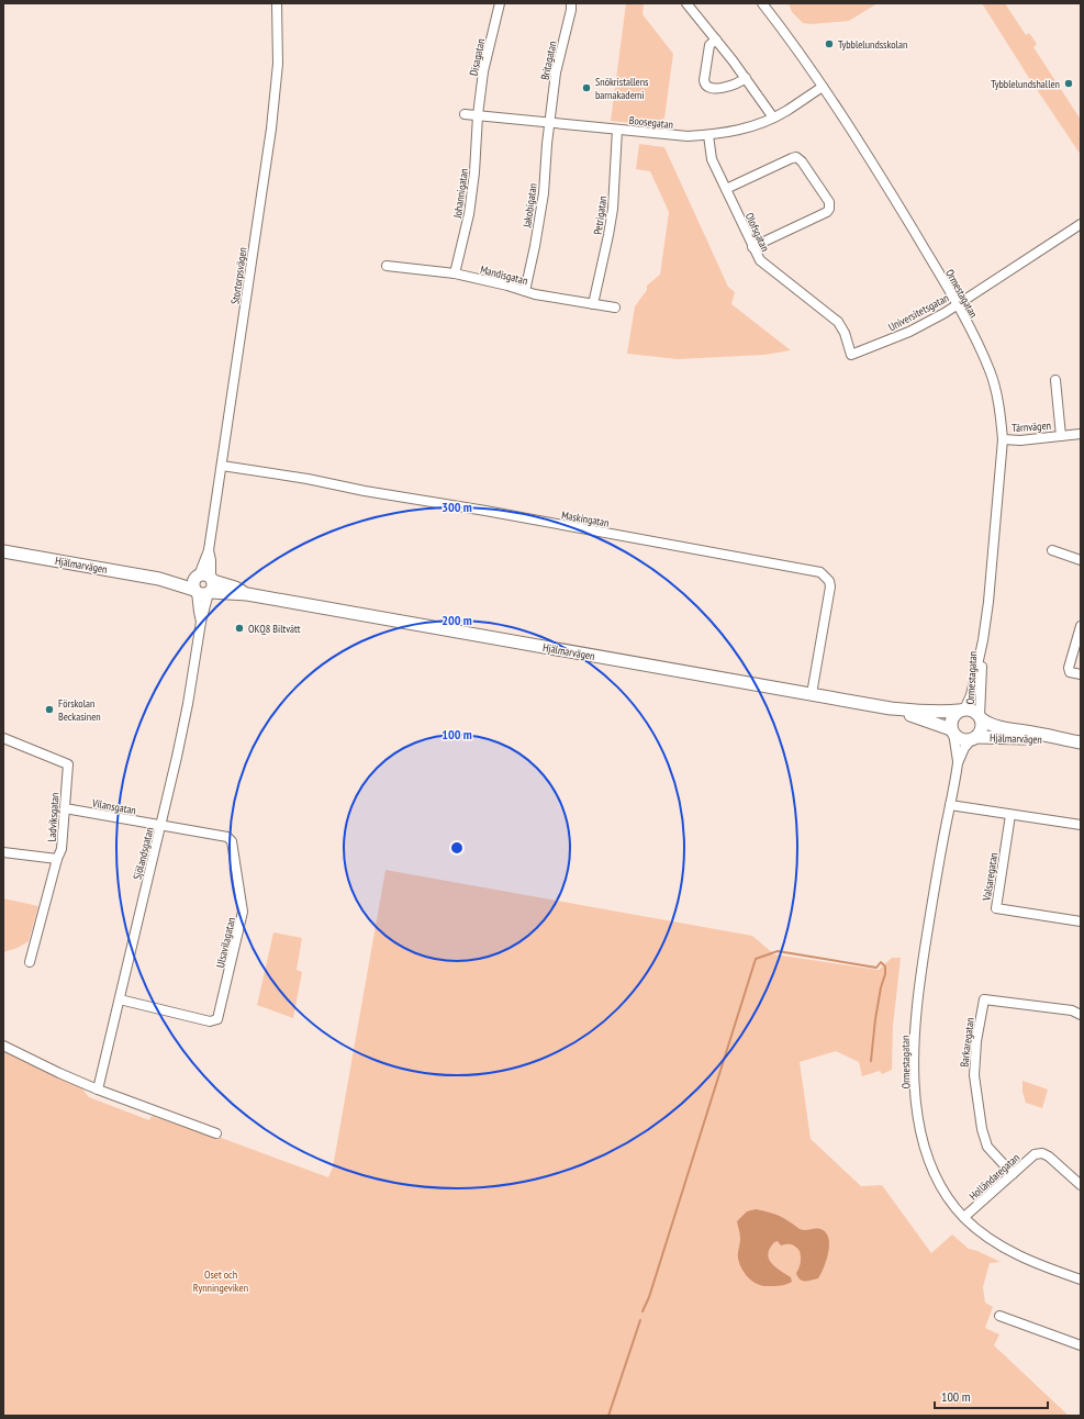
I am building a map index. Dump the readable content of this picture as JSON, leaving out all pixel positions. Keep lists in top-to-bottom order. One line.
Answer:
{"streets":{"main road":["Hjälmarvägen"],"street":["Disagatan","Britagatan","Boosegatan","Johannigatan","Jakobigatan","Petrigatan","Olofsgatan","Mandisgatan","Stortorpsvägen","Ormestagatan","Universitetsgatan","Tärnvägen","Maskingatan","Vilansgatan","Ladviksgatan","Sjölandsgatan","Valsaregatan","Ulsavilagatan","Barkaregatan","Holländaregatan"]},"crossings":[["Disagatan","Boosegatan"],["Disagatan","Johannigatan"],["Britagatan","Boosegatan"],["Britagatan","Jakobigatan"],["Boosegatan","Johannigatan"],["Boosegatan","Jakobigatan"],["Boosegatan","Petrigatan"],["Boosegatan","Olofsgatan"],["Boosegatan","Ormestagatan"],["Johannigatan","Mandisgatan"],["Jakobigatan","Mandisgatan"],["Petrigatan","Mandisgatan"],["Olofsgatan","Universitetsgatan"],["Stortorpsvägen","Maskingatan"],["Stortorpsvägen","Hjälmarvägen"],["Stortorpsvägen","Sjölandsgatan"],["Ormestagatan","Universitetsgatan"],["Ormestagatan","Tärnvägen"],["Ormestagatan","Hjälmarvägen"],["Ormestagatan","Holländaregatan"],["Maskingatan","Hjälmarvägen"],["Hjälmarvägen","Sjölandsgatan"],["Vilansgatan","Ladviksgatan"],["Vilansgatan","Sjölandsgatan"],["Vilansgatan","Ulsavilagatan"],["Sjölandsgatan","Ulsavilagatan"],["Barkaregatan","Holländaregatan"]],"parks":["Oset och Rynningeviken"],"places":["Tybblelundsskolan","Tybblelundshallen","Snökristallens barnakademi","OKQ8 Biltvätt","Förskolan Beckasinen"],"scale_bar":"100 m","rings":["300 m","200 m","100 m"]}
